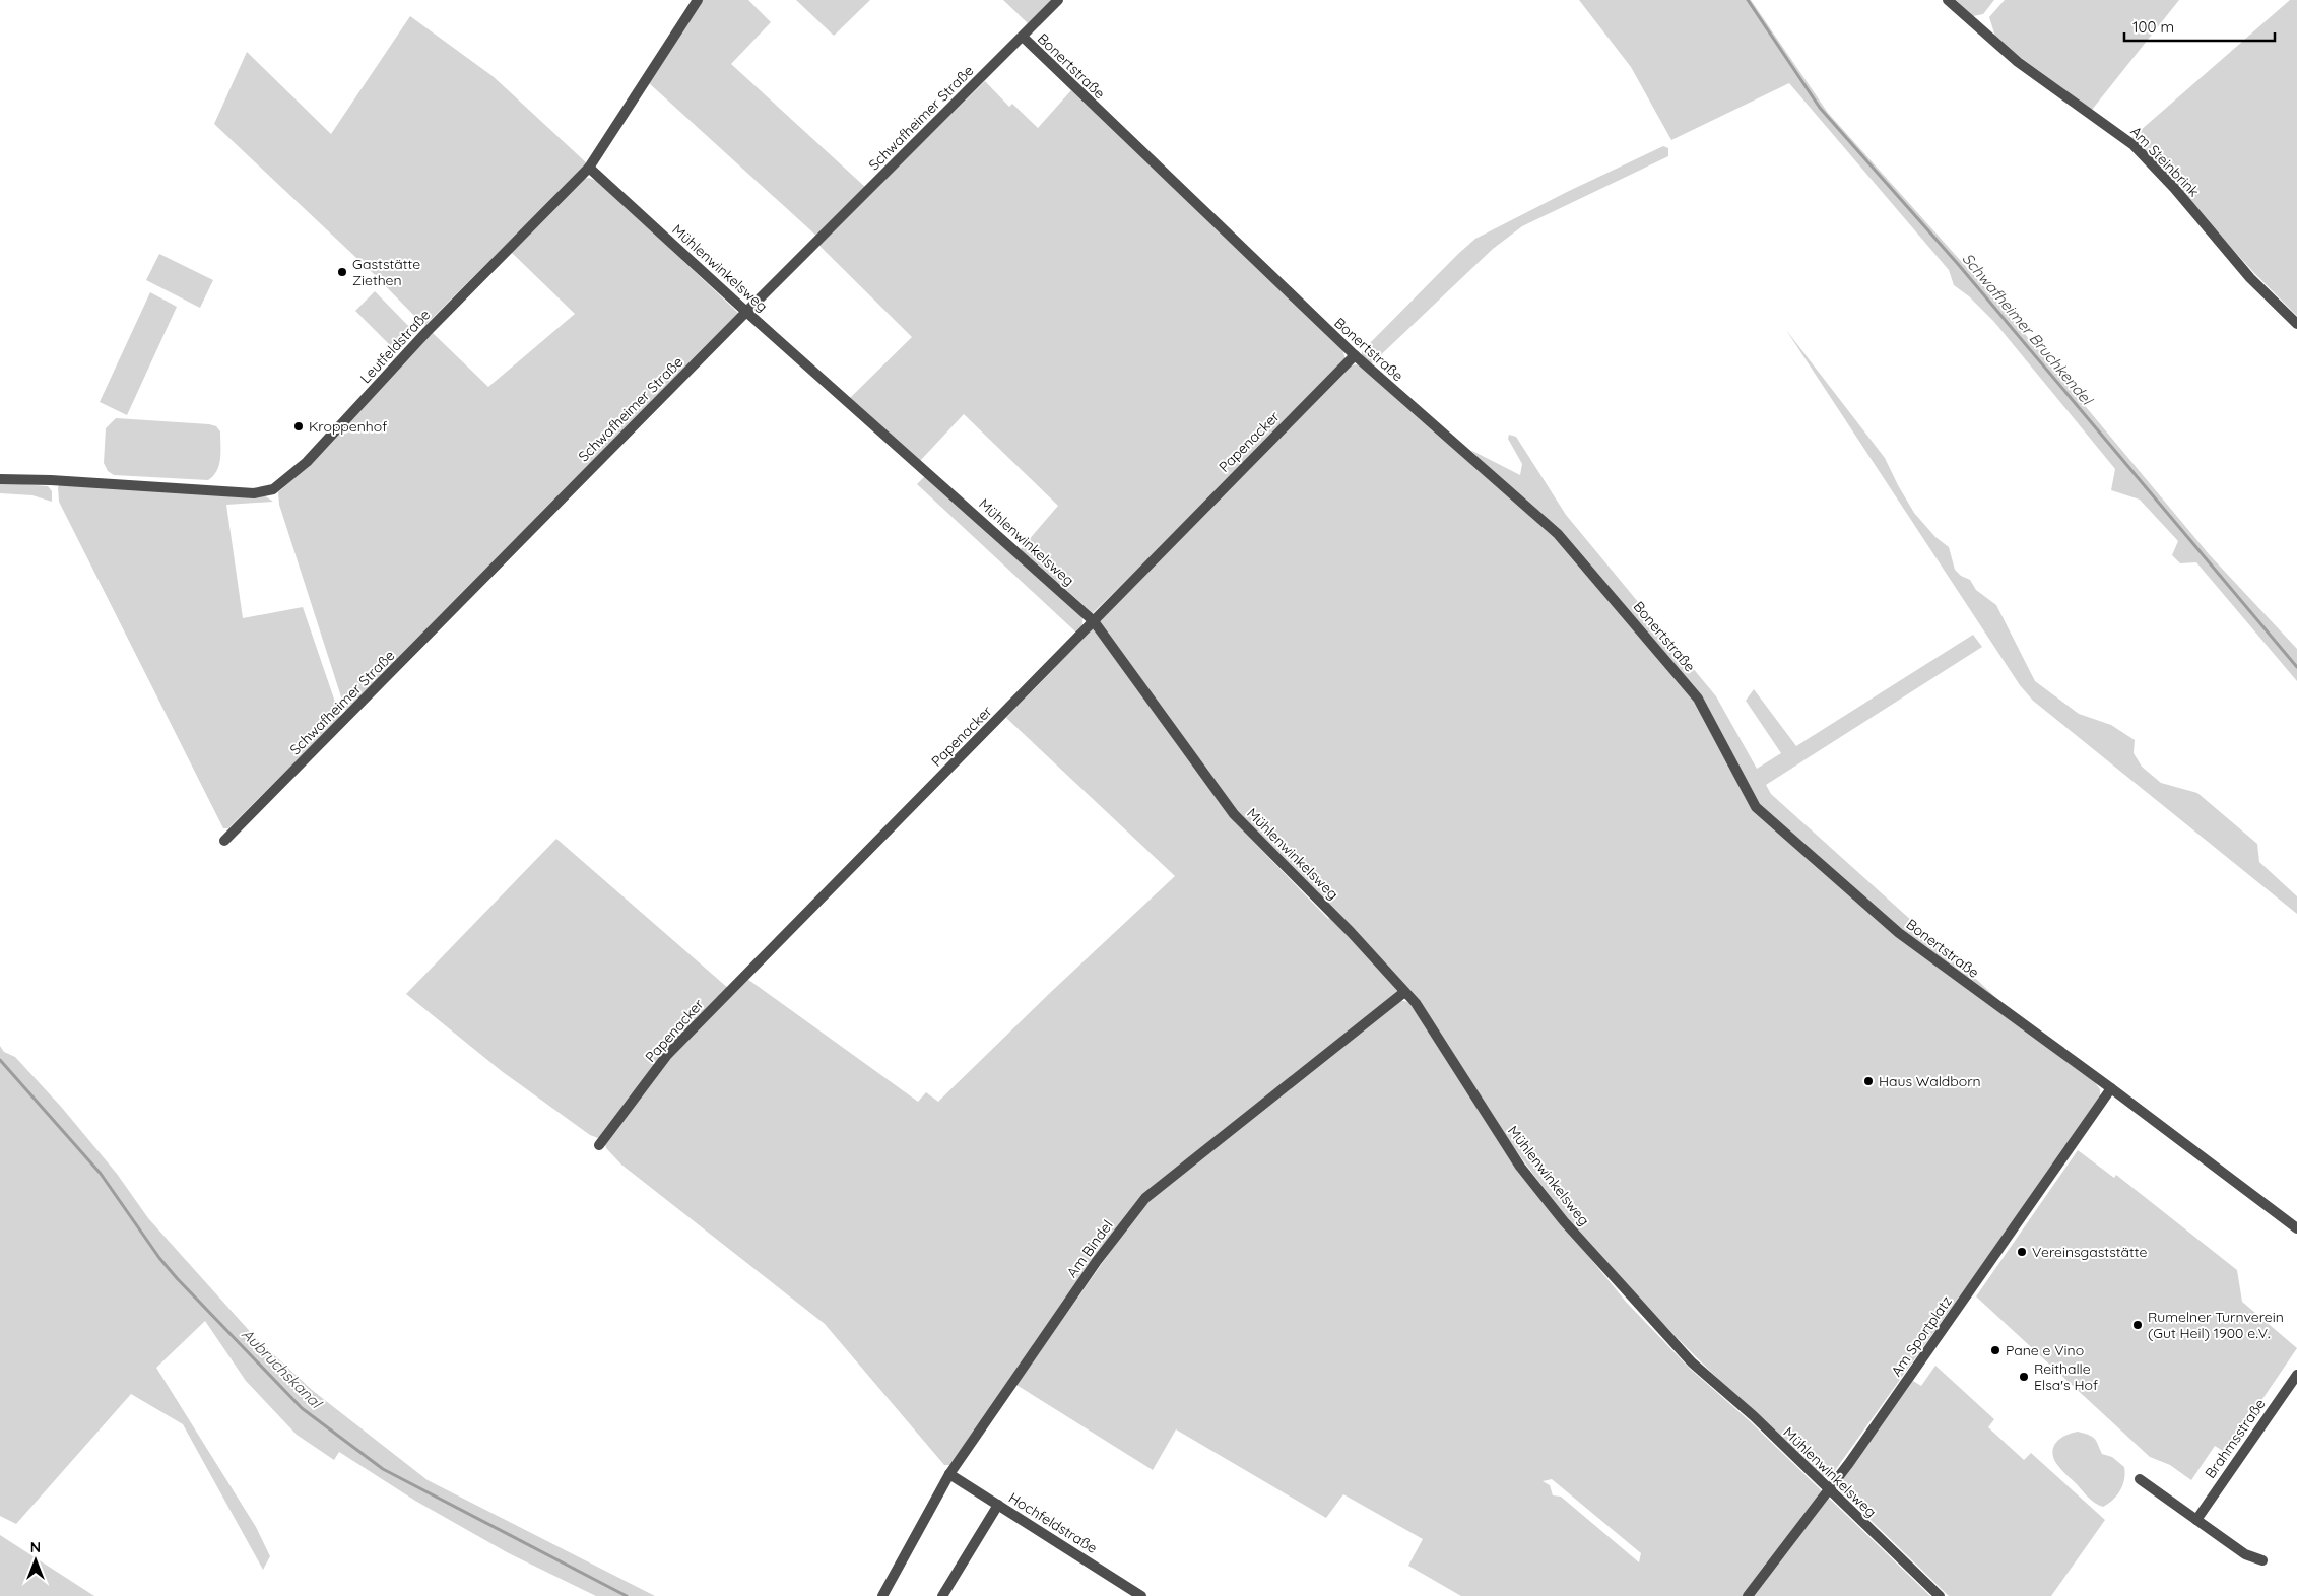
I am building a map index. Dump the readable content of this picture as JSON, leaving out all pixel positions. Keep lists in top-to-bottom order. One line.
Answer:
{"streets":{"street":["Bonertstraße","Schwafheimer Straße","Am Steinbrink","Mühlenwinkelsweg","Leutfeldstraße","Papenacker","Am Bindel","Am Sportplatz","Brahmsstraße","Hochfeldstraße"]},"crossings":[["Bonertstraße","Schwafheimer Straße"],["Bonertstraße","Papenacker"],["Bonertstraße","Am Sportplatz"],["Schwafheimer Straße","Mühlenwinkelsweg"],["Mühlenwinkelsweg","Leutfeldstraße"],["Mühlenwinkelsweg","Papenacker"],["Mühlenwinkelsweg","Am Bindel"],["Mühlenwinkelsweg","Am Sportplatz"],["Am Bindel","Hochfeldstraße"]],"water":["Schwafheimer Bruchkendel","Aubruchskanal"],"places":["Gaststätte Ziethen","Kroppenhof","Haus Waldborn","Vereinsgaststätte","Rumelner Turnverein (Gut Heil) 1900 e.V.","Pane e Vino","Reithalle Elsa's Hof"],"scale_bar":"100 m","north":"top"}
